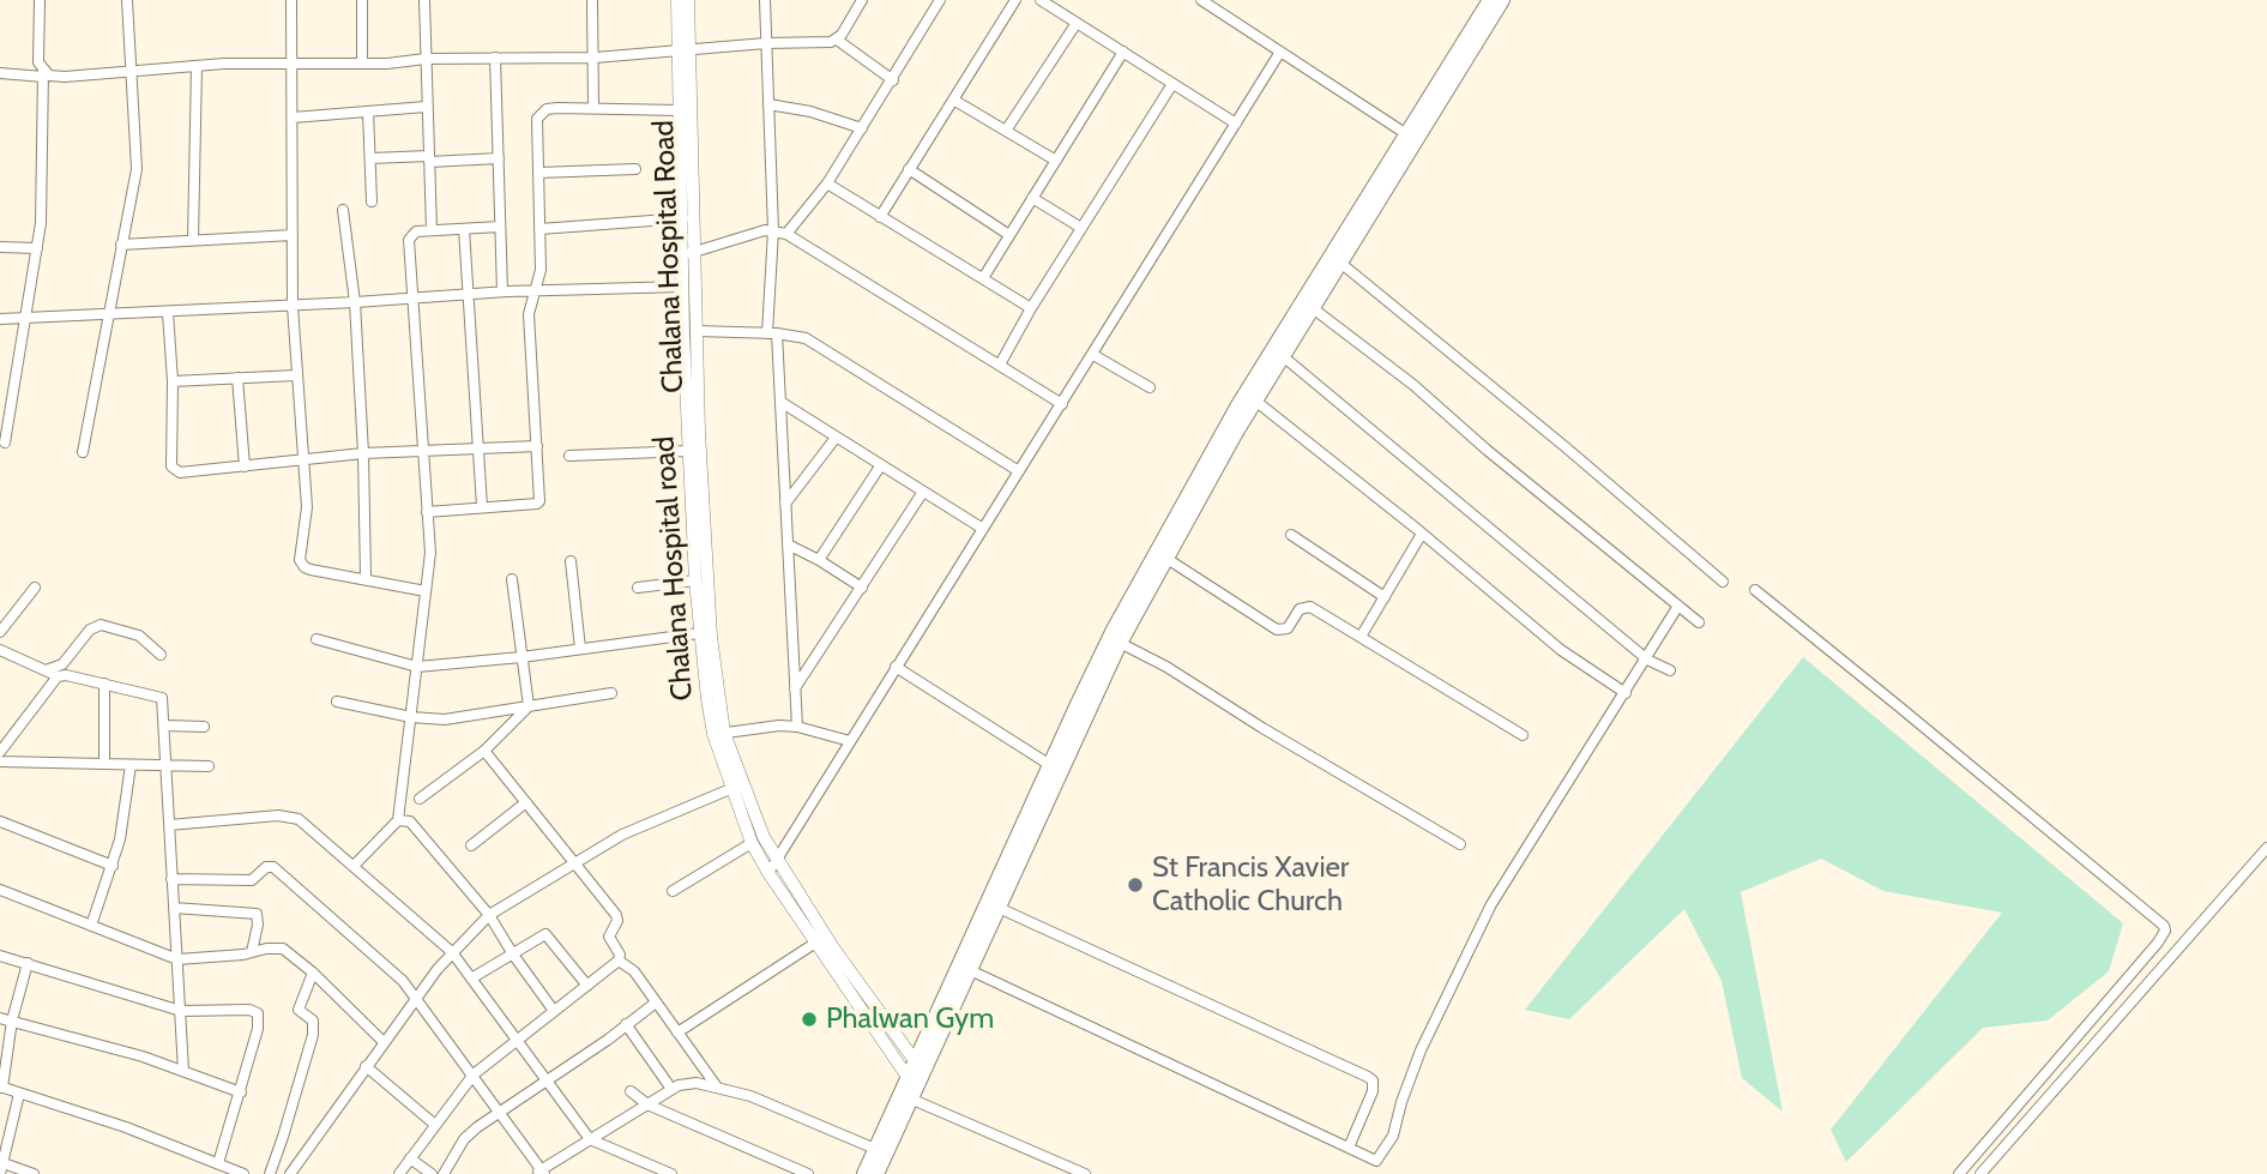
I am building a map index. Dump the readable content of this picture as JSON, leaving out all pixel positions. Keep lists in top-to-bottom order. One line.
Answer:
{"streets":{"street":["Chalana Hospital Road","Chalana Hospital road"]},"crossings":[["Chalana Hospital Road","Chalana Hospital road"]],"places":["St Francis Xavier Catholic Church","Phalwan Gym"]}
